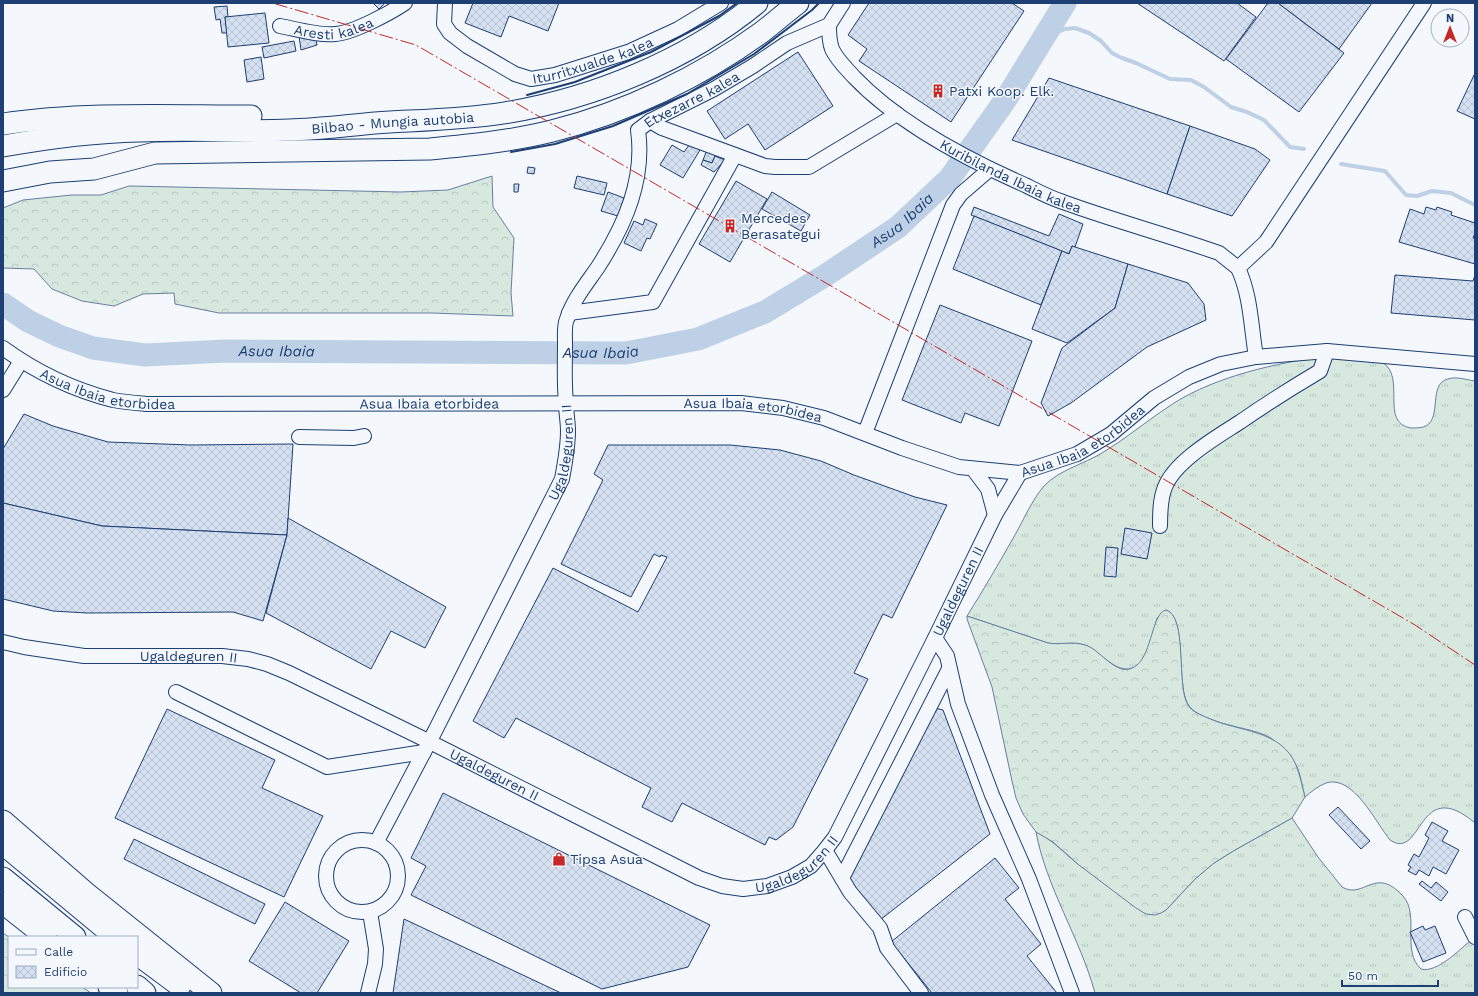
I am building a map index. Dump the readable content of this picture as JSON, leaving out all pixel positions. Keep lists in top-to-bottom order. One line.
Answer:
{"streets":{"highway":["Bilbao - Mungia autobia"],"street":["Aresti kalea","Iturritxualde kalea","Etxezarre kalea","Kuribilanda Ibaia kalea","Asua Ibaia etorbidea","Ugaldeguren II"]},"crossings":[["Etxezarre kalea","Kuribilanda Ibaia kalea"],["Etxezarre kalea","Ugaldeguren II"],["Asua Ibaia etorbidea","Ugaldeguren II"]],"water":["Asua Ibaia"],"places":{"building":["Patxi Koop. Elk.","Mercedes Berasategui"],"shop":["Tipsa Asua"]},"legend":["Calle","Edificio"],"scale_bar":"50 m","north":"top"}
